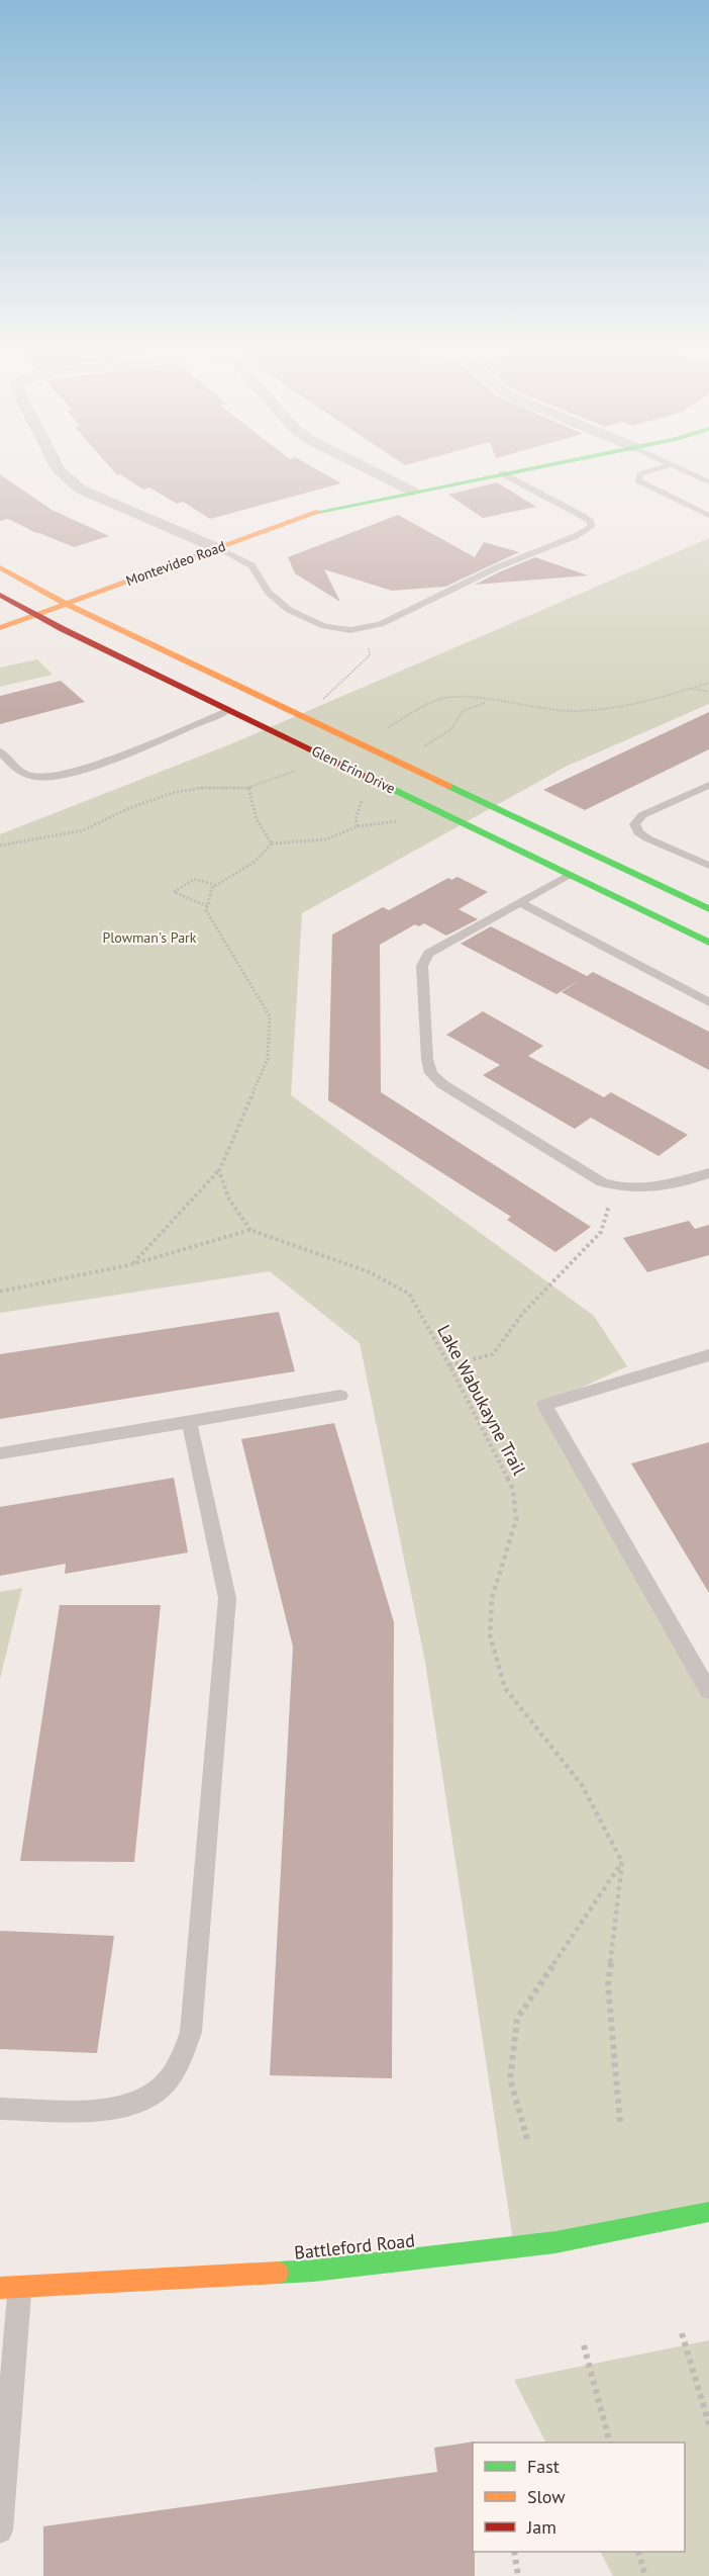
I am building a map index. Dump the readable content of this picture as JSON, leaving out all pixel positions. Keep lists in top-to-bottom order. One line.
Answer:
{"streets":{"street":["Montevideo Road","Glen Erin Drive","Battleford Road"],"path":["Lake Wabukayne Trail"]},"crossings":[["Montevideo Road","Glen Erin Drive"]],"parks":["Plowman's Park"],"legend":["Fast","Slow","Jam"]}
